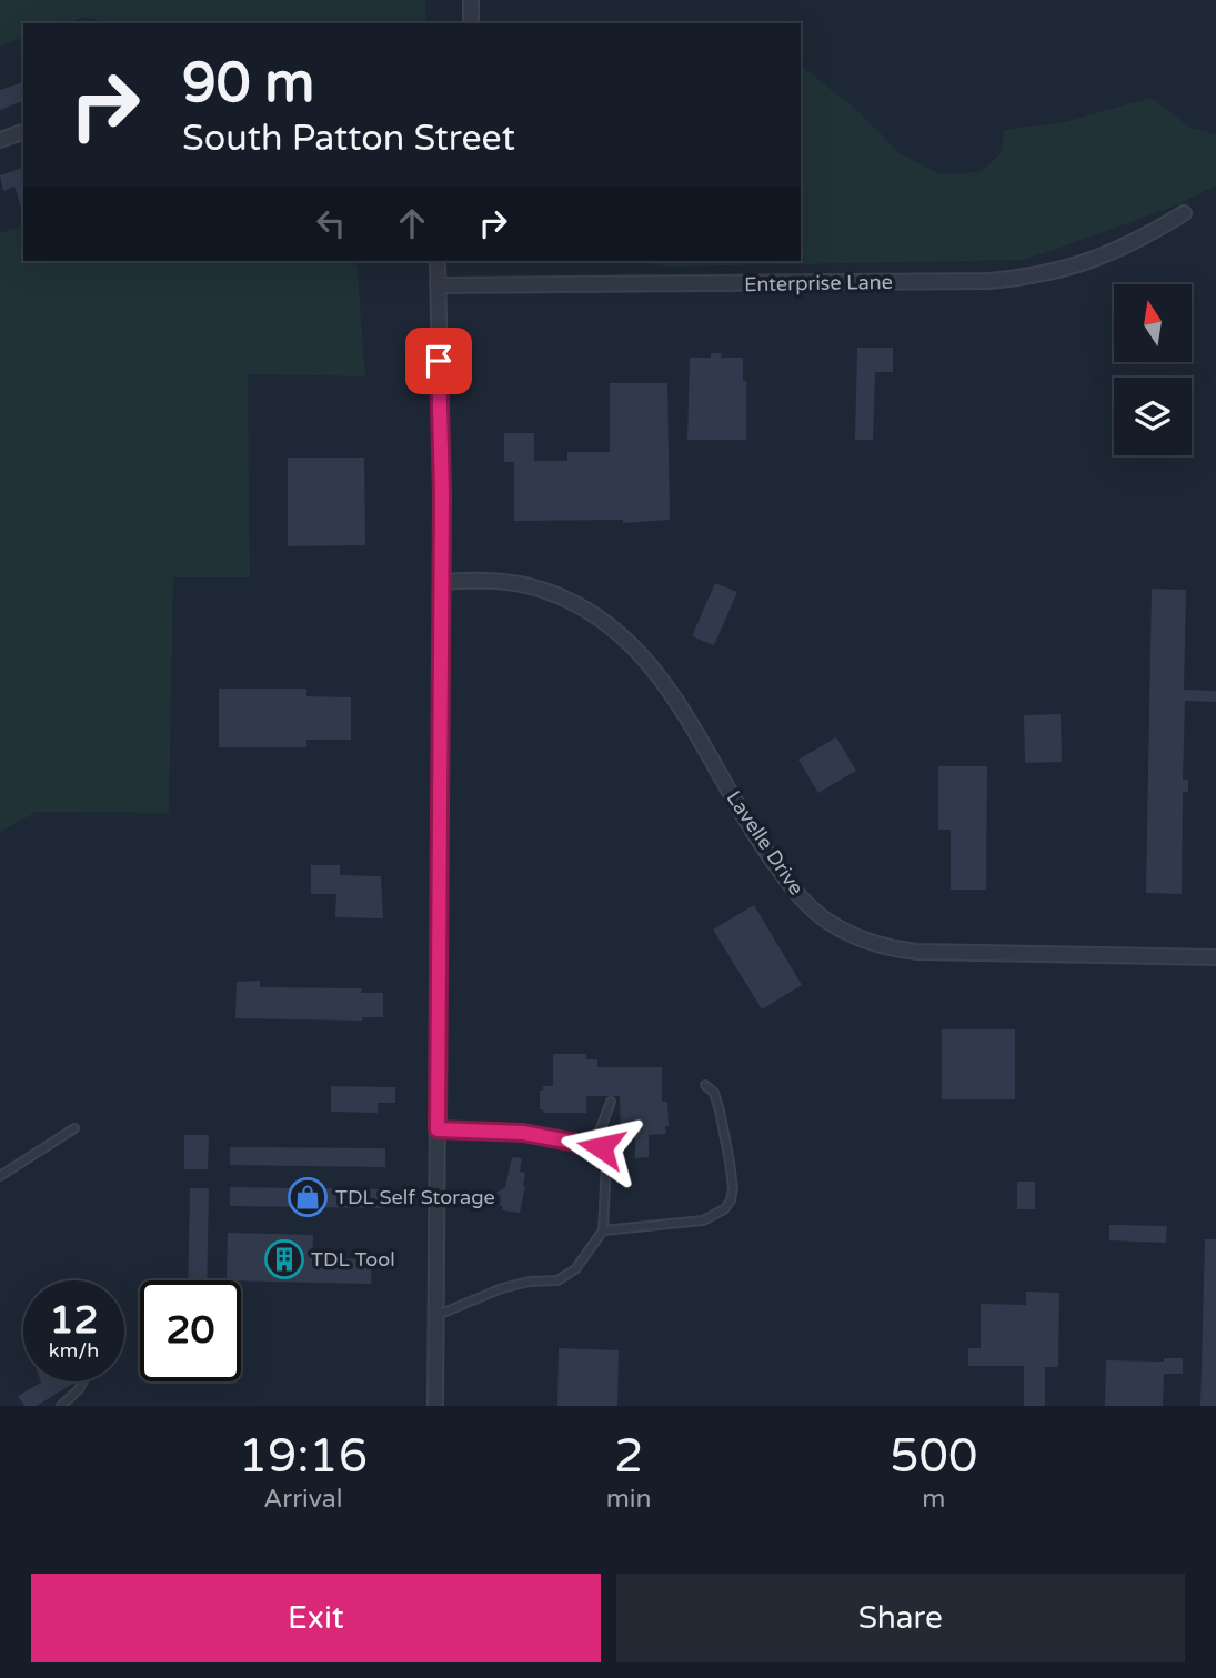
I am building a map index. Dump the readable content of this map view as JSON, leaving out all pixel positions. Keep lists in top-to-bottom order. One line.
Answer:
{"streets":{"street":["Enterprise Lane","Lavelle Drive"]},"places":{"shop":["TDL Self Storage"],"building":["TDL Tool"]},"north":"top","page":{"turn":["90 m","South Patton Street"],"speed":"12 km/h","limit":"20","eta":["19:16","Arrival","2","min","500","m"],"buttons":["Exit","Share"]}}
